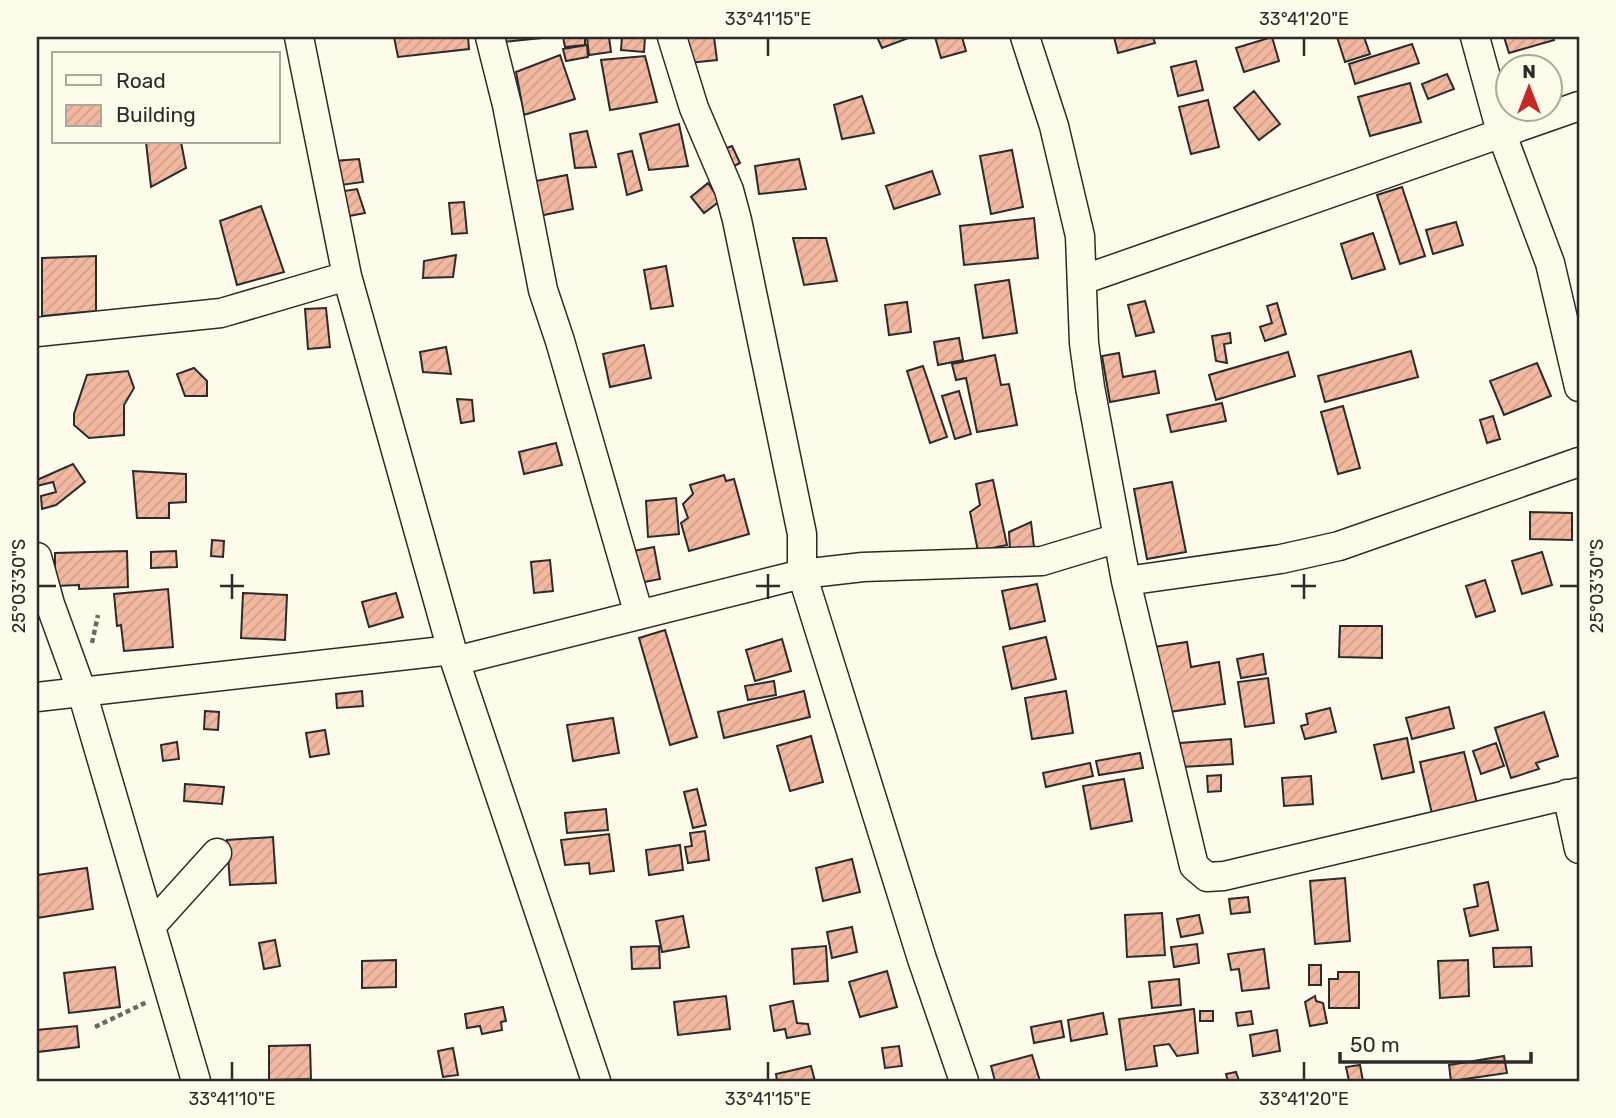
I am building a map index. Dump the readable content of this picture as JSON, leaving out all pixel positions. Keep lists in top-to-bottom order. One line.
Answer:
{"legend":["Road","Building"],"scale_bar":"50 m","north":"top","coordinates":["33°41'15\"E","33°41'20\"E","25°03'30\"S","33°41'10\"E"]}
